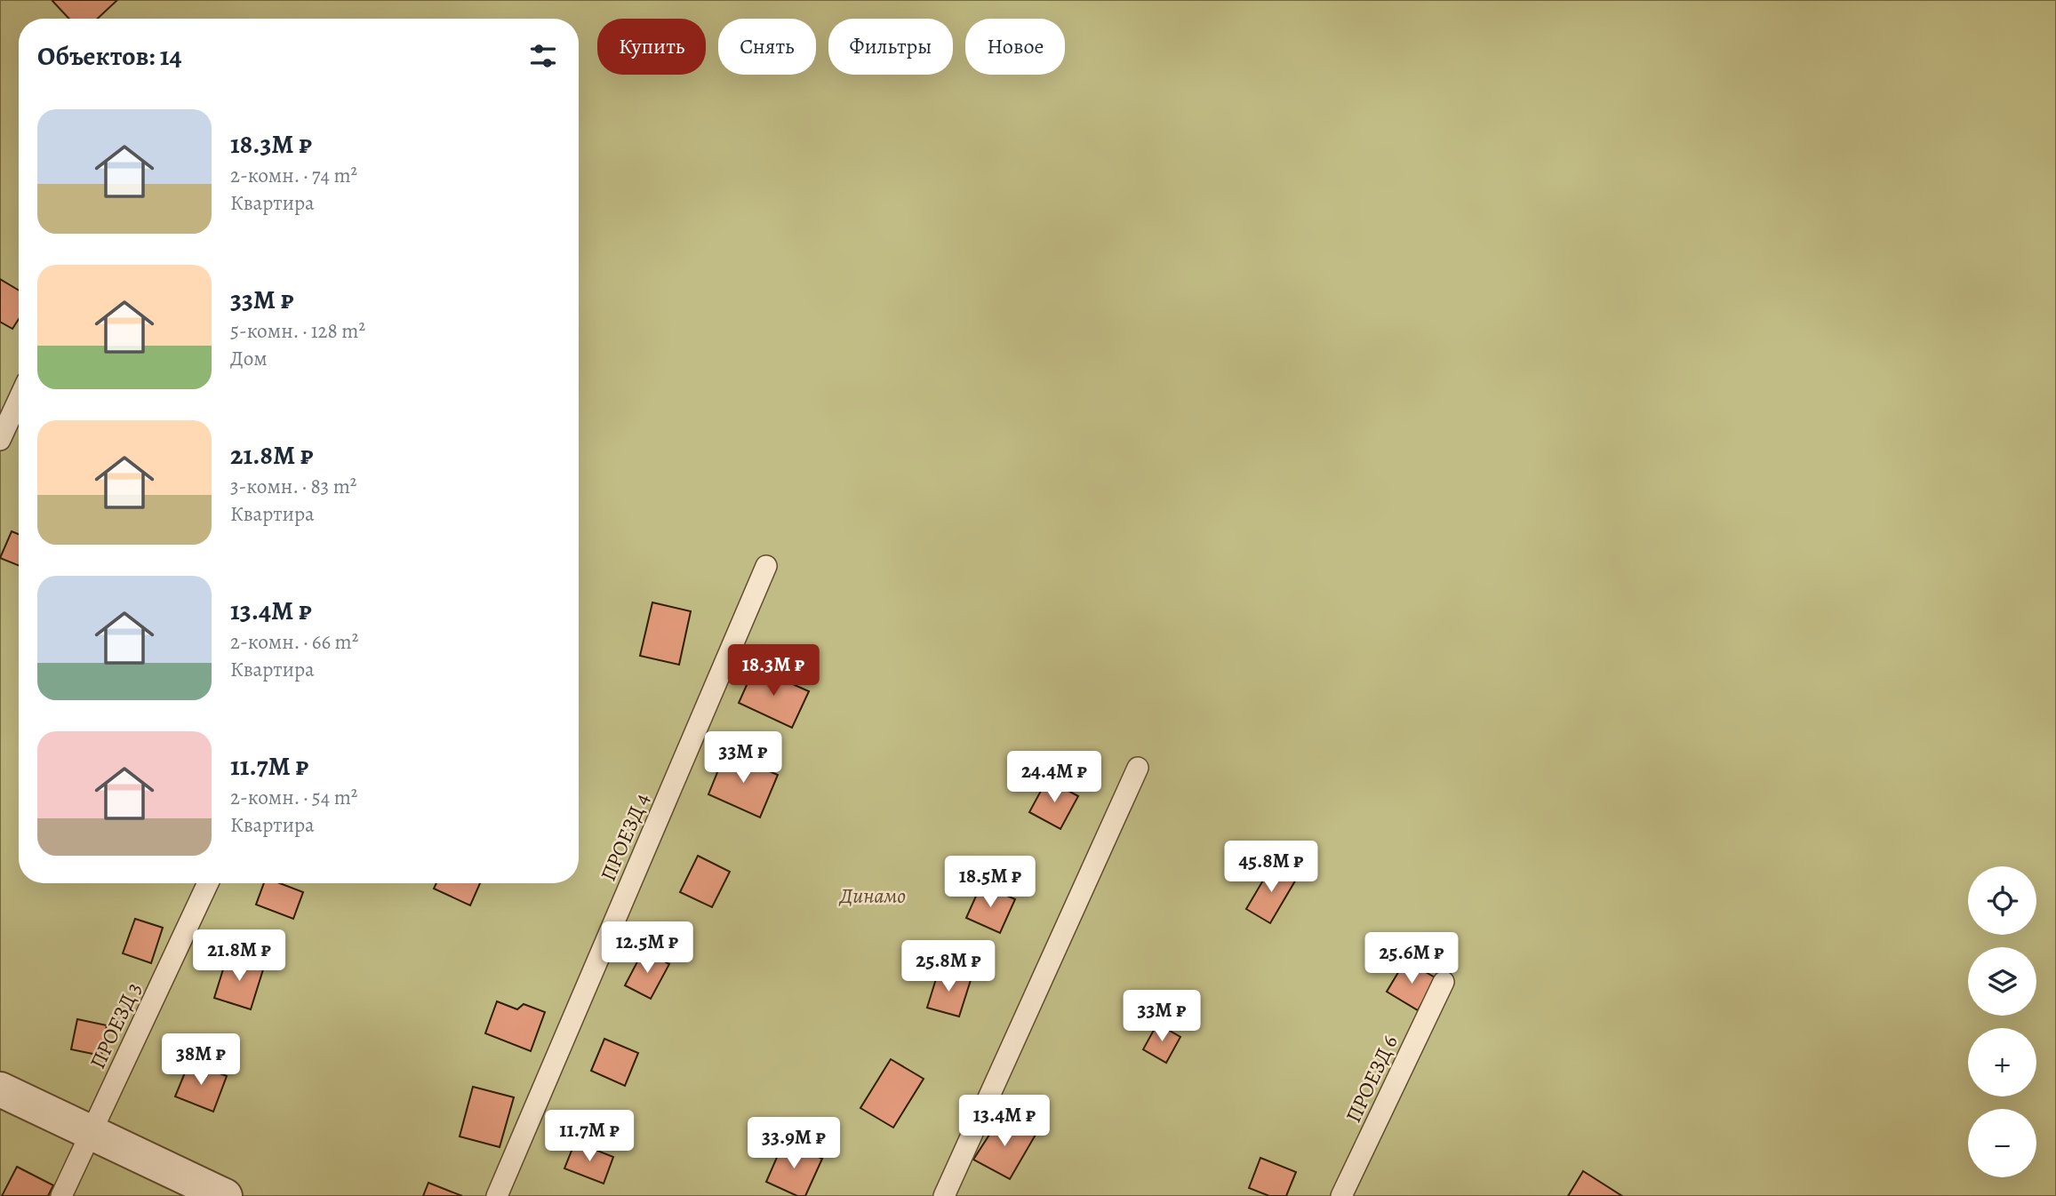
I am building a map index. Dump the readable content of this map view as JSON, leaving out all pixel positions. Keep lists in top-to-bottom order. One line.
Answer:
{"streets":{"lane":["ПРОЕЗД 4","ПРОЕЗД 3","ПРОЕЗД 6"]},"parks":["Динамо"],"page":{"chip":["Купить","Снять","Фильтры","Новое"],"heading":"Объектов: 14","list":[{"name":"18.3M ₽","note":"2-комн. · 74 m² · Квартира"},{"name":"33M ₽","note":"5-комн. · 128 m² · Дом"},{"name":"21.8M ₽","note":"3-комн. · 83 m² · Квартира"},{"name":"13.4M ₽","note":"2-комн. · 66 m² · Квартира"},{"name":"11.7M ₽","note":"2-комн. · 54 m² · Квартира"}],"price":["18.3M ₽","33M ₽","24.4M ₽","45.8M ₽","18.5M ₽","12.5M ₽","21.8M ₽","25.6M ₽","25.8M ₽","33M ₽","38M ₽","13.4M ₽","11.7M ₽","33.9M ₽"],"map_buttons":["+","−"]}}
